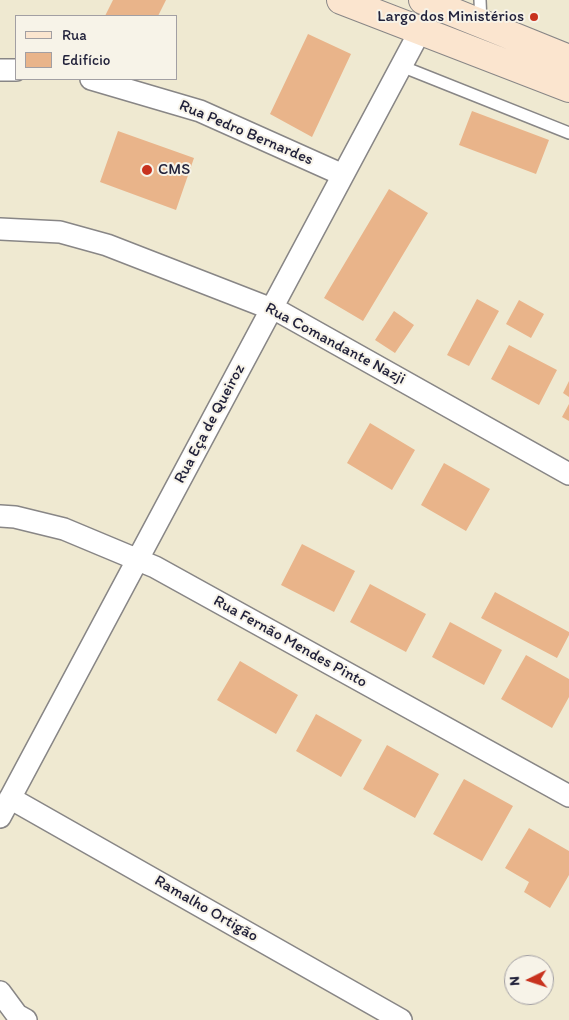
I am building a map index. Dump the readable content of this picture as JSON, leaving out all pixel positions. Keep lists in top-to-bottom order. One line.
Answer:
{"streets":{"street":["Rua Pedro Bernardes","Rua Comandante Nazji","Rua Eça de Queiroz","Rua Fernão Mendes Pinto","Ramalho Ortigão"]},"crossings":[["Rua Pedro Bernardes","Rua Eça de Queiroz"],["Rua Comandante Nazji","Rua Eça de Queiroz"],["Rua Eça de Queiroz","Rua Fernão Mendes Pinto"],["Rua Eça de Queiroz","Ramalho Ortigão"]],"places":["Largo dos Ministérios","CMS"],"legend":["Rua","Edifício"],"north":"left"}
